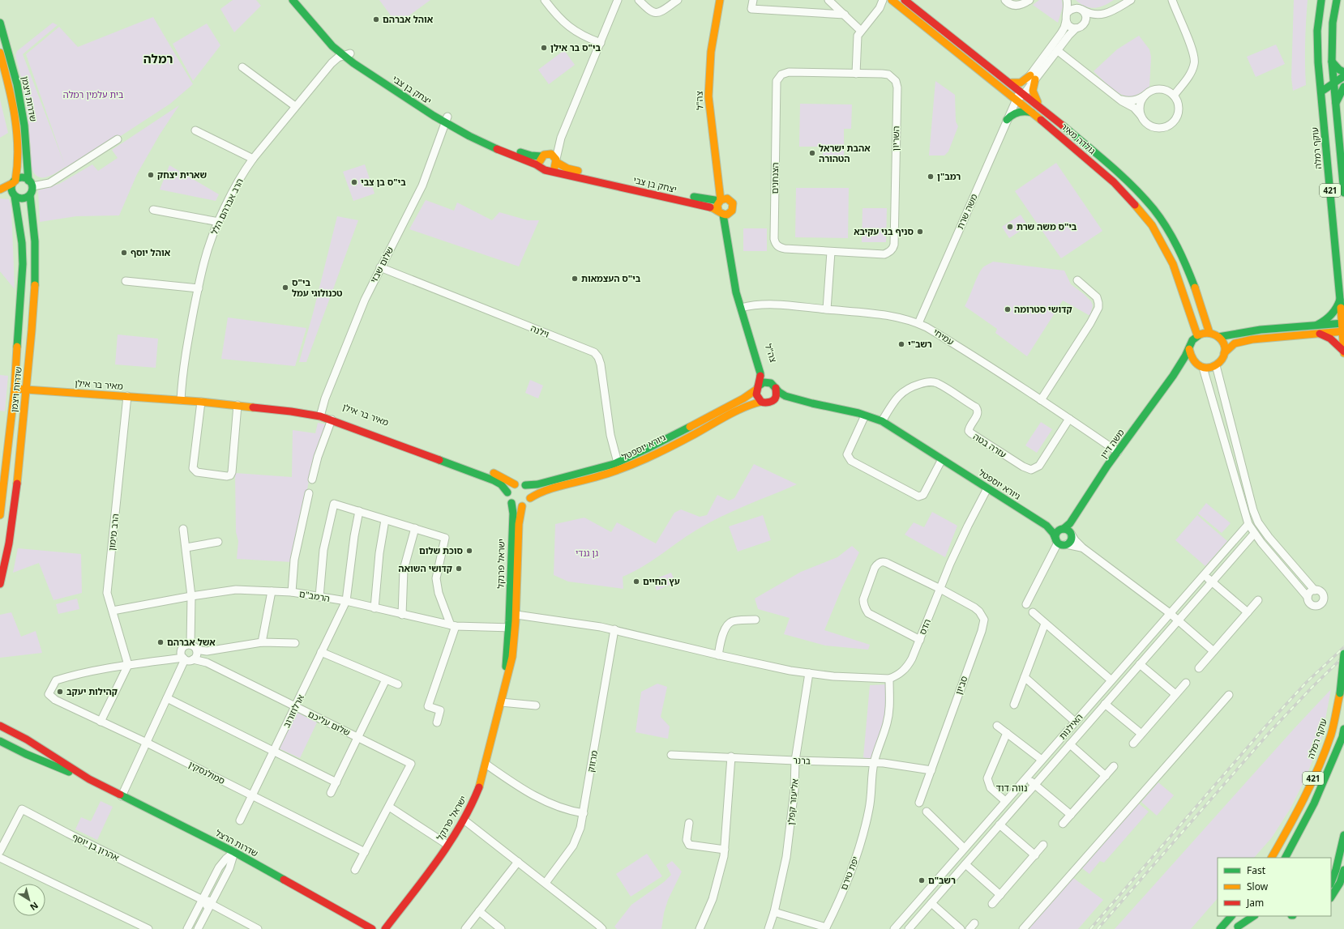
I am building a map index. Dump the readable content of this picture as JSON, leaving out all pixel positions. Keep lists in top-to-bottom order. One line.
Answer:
{"streets":{"street":["יצחק בן צבי","שדרות ויצמן","צה\"ל","השריון","גולדה מאיר","עוקף רמלה","הצנחנים","421","הרב אברהם הלל","משה שרת","שלום שבזי","וילנה","עמיחי","מאיר בר אילן","משה דיין","עזרה בטה","גיורא יוספטל","הרב מימון","ישראל פרנקל","הרמב\"ם","הדס","סביון","ארלוזורוב","שלום עליכם","האילנות","ברנר","מרזוק","סמולנסקין","אליעזר קפלן","שדרות הרצל","אהרון בן יוסף","יפת טירם"]},"crossings":[["יצחק בן צבי","צה\"ל"],["יצחק בן צבי","הרב אברהם הלל"],["יצחק בן צבי","שלום שבזי"],["שדרות ויצמן","מאיר בר אילן"],["צה\"ל","עמיחי"],["צה\"ל","גיורא יוספטל"],["השריון","הצנחנים"],["גולדה מאיר","משה שרת"],["גולדה מאיר","משה דיין"],["הרב אברהם הלל","מאיר בר אילן"],["משה שרת","עמיחי"],["שלום שבזי","וילנה"],["שלום שבזי","מאיר בר אילן"],["וילנה","גיורא יוספטל"],["עמיחי","משה דיין"],["עמיחי","עזרה בטה"],["מאיר בר אילן","גיורא יוספטל"],["מאיר בר אילן","הרב מימון"],["מאיר בר אילן","ישראל פרנקל"],["משה דיין","גיורא יוספטל"],["עזרה בטה","גיורא יוספטל"],["גיורא יוספטל","ישראל פרנקל"],["גיורא יוספטל","הדס"],["הרב מימון","הרמב\"ם"],["הרב מימון","סמולנסקין"],["ישראל פרנקל","הרמב\"ם"],["הרמב\"ם","ארלוזורוב"],["הדס","סביון"],["סביון","ברנר"],["ארלוזורוב","שלום עליכם"],["ארלוזורוב","סמולנסקין"],["ברנר","אליעזר קפלן"],["ברנר","יפת טירם"],["אליעזר קפלן","יפת טירם"]],"districts":["רמלה","נווה דוד"],"parks":["בית עלמין רמלה","גן גנדי"],"places":["אוהל אברהם","בי\"ס בר אילן","אהבת ישראל הטהורה","שארית יצחק","רמב\"ן","בי\"ס בן צבי","בי\"ס משה שרת","סניף בני עקיבא","אוהל יוסף","בי\"ס העצמאות","בי\"ס טכנולוגי עמל","קדושי סטרומה","רשב\"י","סוכת שלום","קדושי השואה","עץ החיים","אשל אברהם","קהילות יעקב","רשב\"ם"],"legend":["Fast","Slow","Jam"],"north":"bottom right"}
